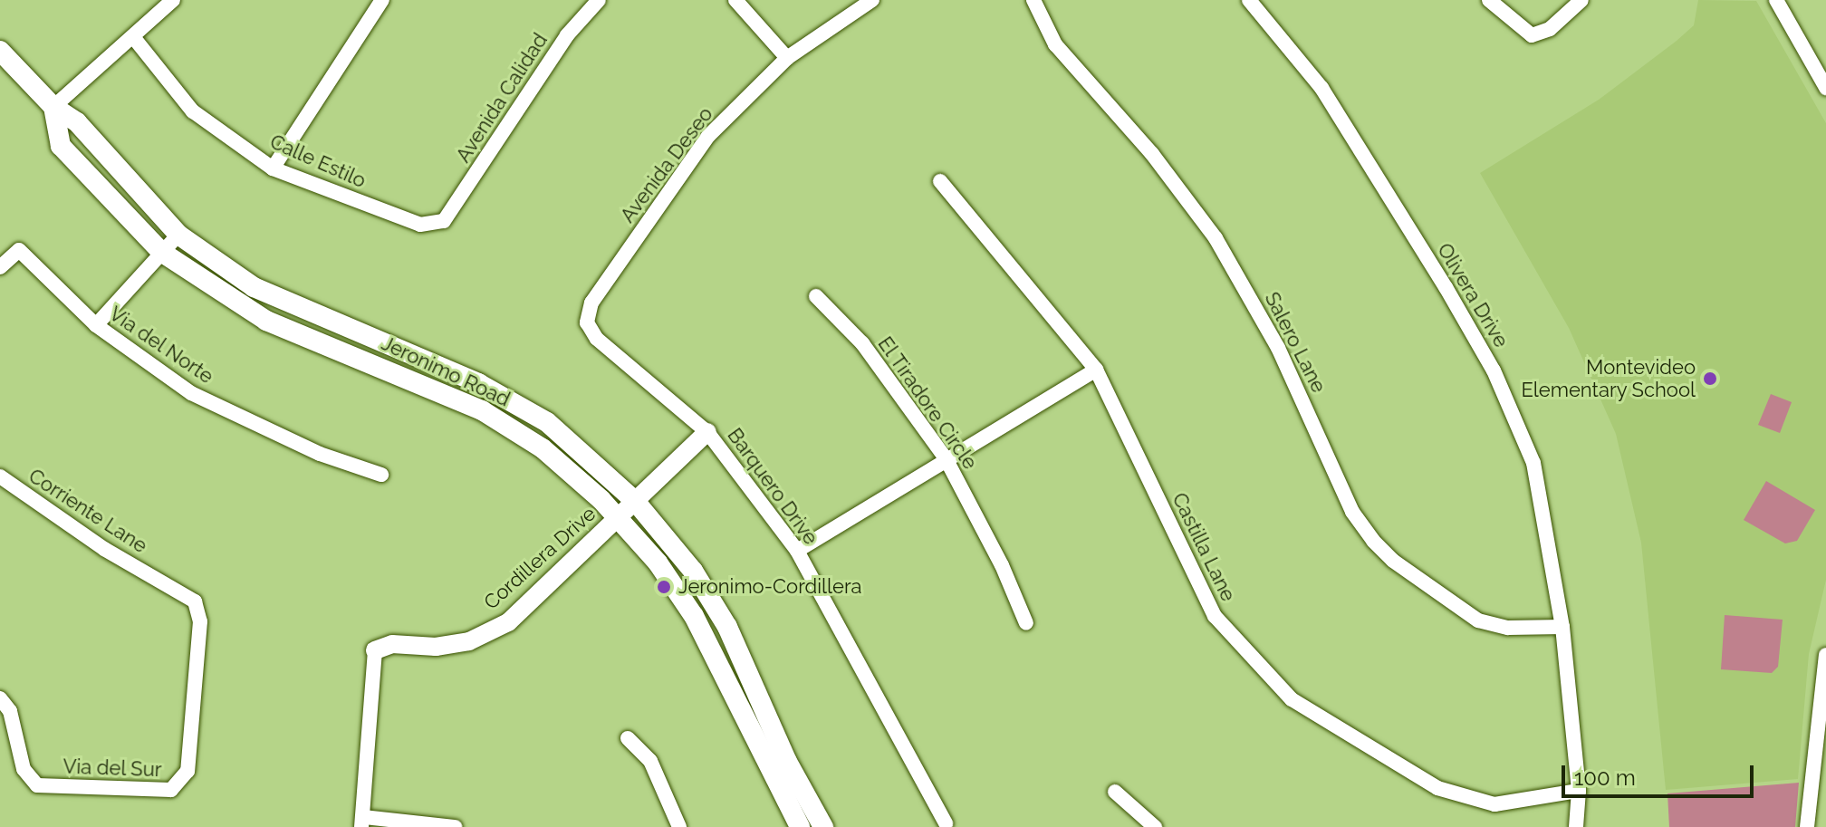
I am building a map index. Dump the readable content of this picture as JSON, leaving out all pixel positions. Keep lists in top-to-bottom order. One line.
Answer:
{"streets":{"main road":["Jeronimo Road"],"street":["Avenida Calidad","Calle Estilo","Avenida Deseo","Olivera Drive","Salero Lane","Via del Norte","El Tiradore Circle","Barquero Drive","Corriente Lane","Castilla Lane","Cordillera Drive","Via del Sur"]},"crossings":[["Avenida Calidad","Calle Estilo"],["Avenida Deseo","Barquero Drive"],["Olivera Drive","Salero Lane"],["Olivera Drive","Castilla Lane"],["Jeronimo Road","Cordillera Drive"],["Barquero Drive","Cordillera Drive"],["Corriente Lane","Via del Sur"]],"places":["Montevideo Elementary School","Jeronimo-Cordillera"],"scale_bar":"100 m"}
